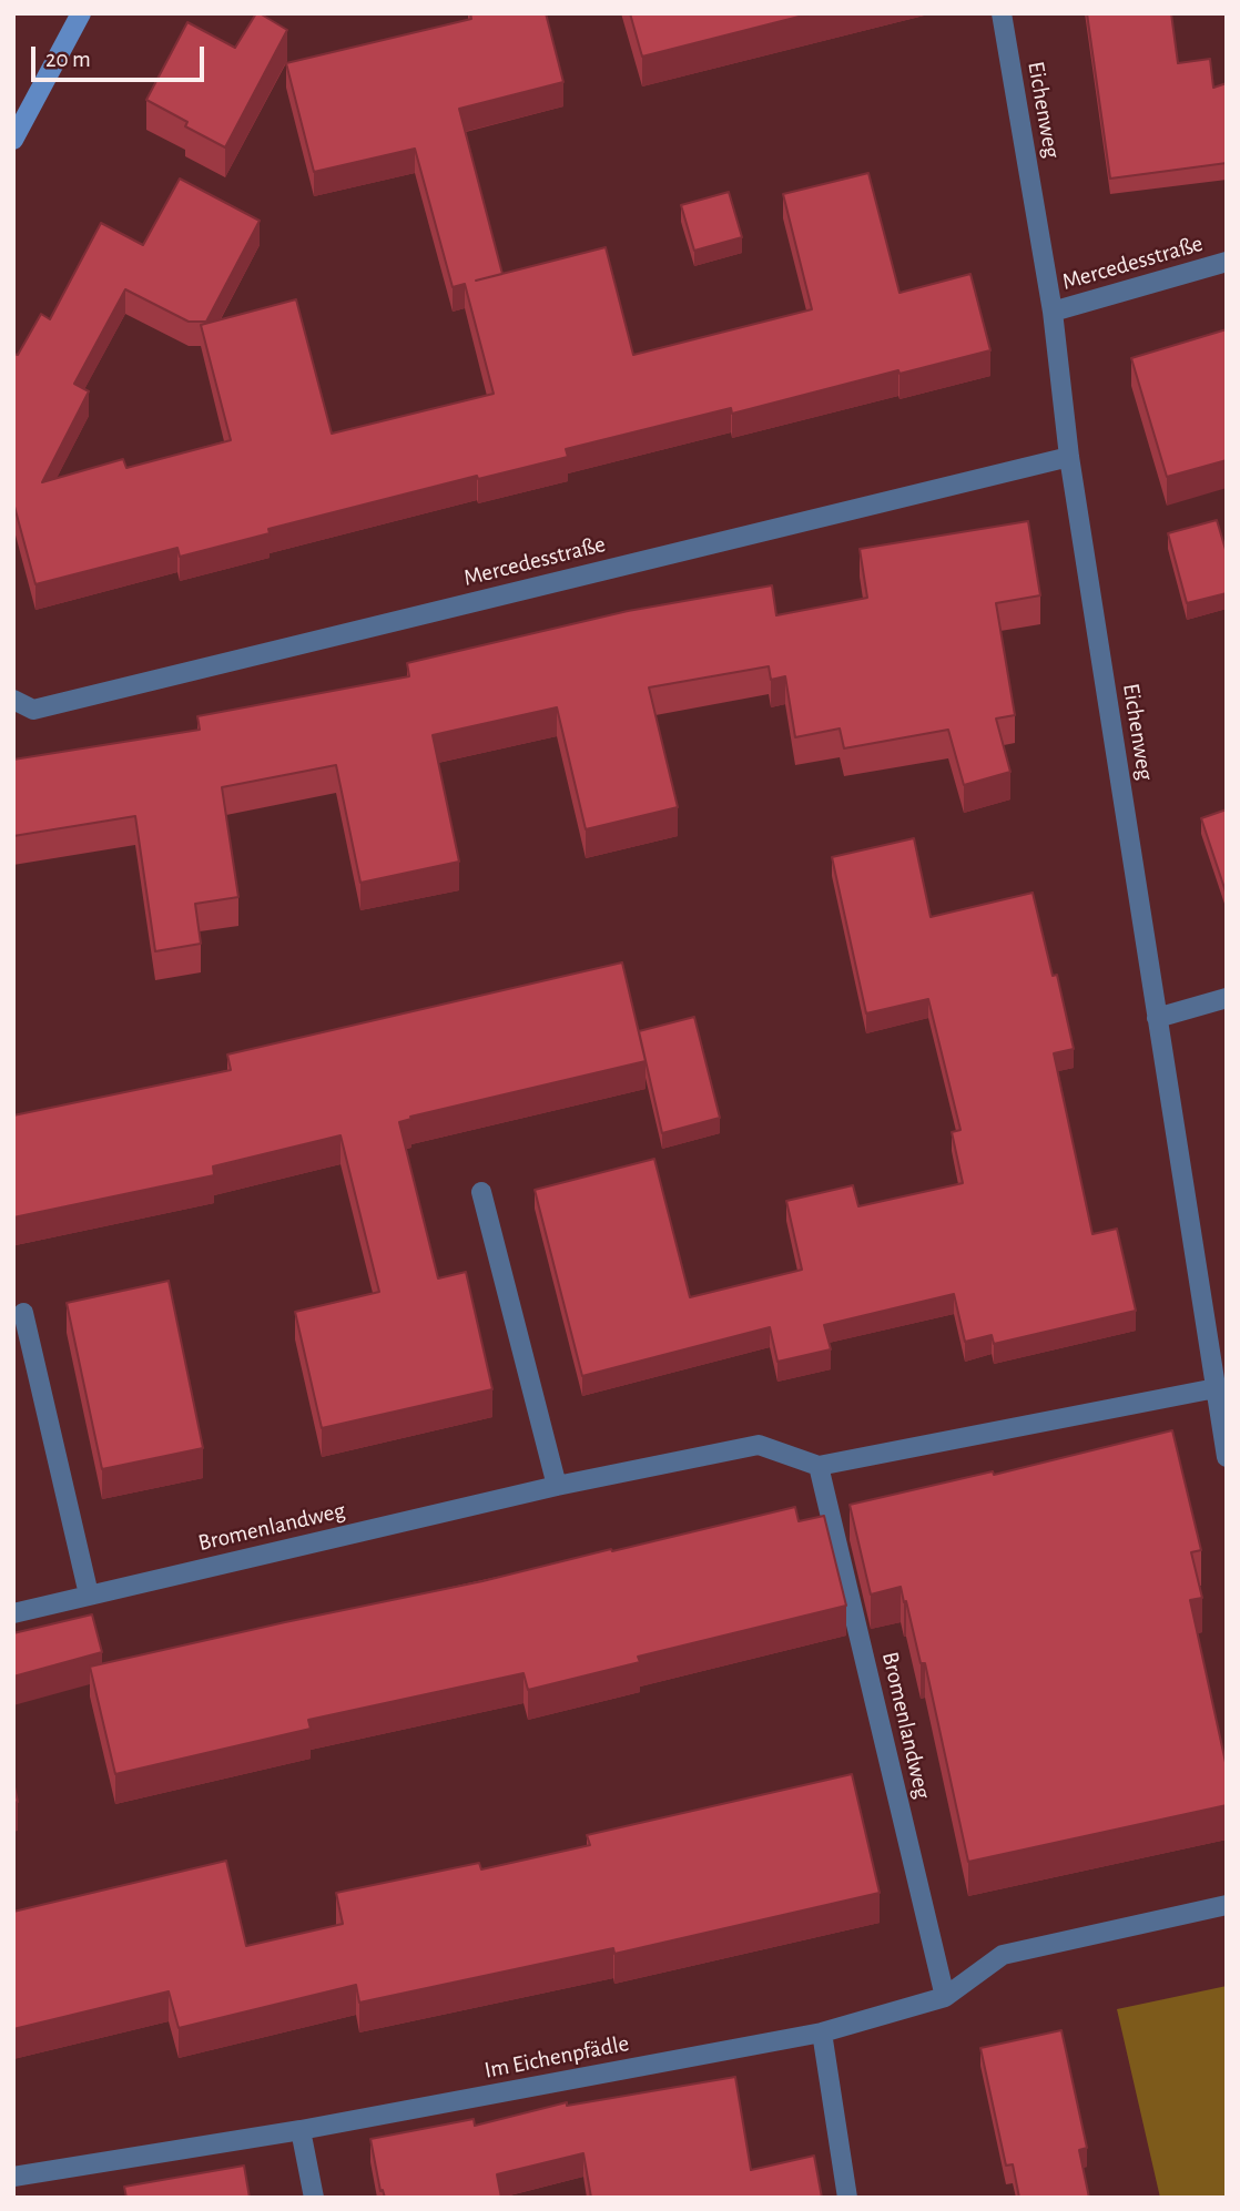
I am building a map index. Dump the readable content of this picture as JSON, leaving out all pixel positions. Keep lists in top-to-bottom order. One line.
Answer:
{"streets":{"street":["Eichenweg","Mercedesstraße","Bromenlandweg","Im Eichenpfädle"]},"crossings":[["Eichenweg","Mercedesstraße"],["Bromenlandweg","Im Eichenpfädle"]],"scale_bar":"20 m"}
